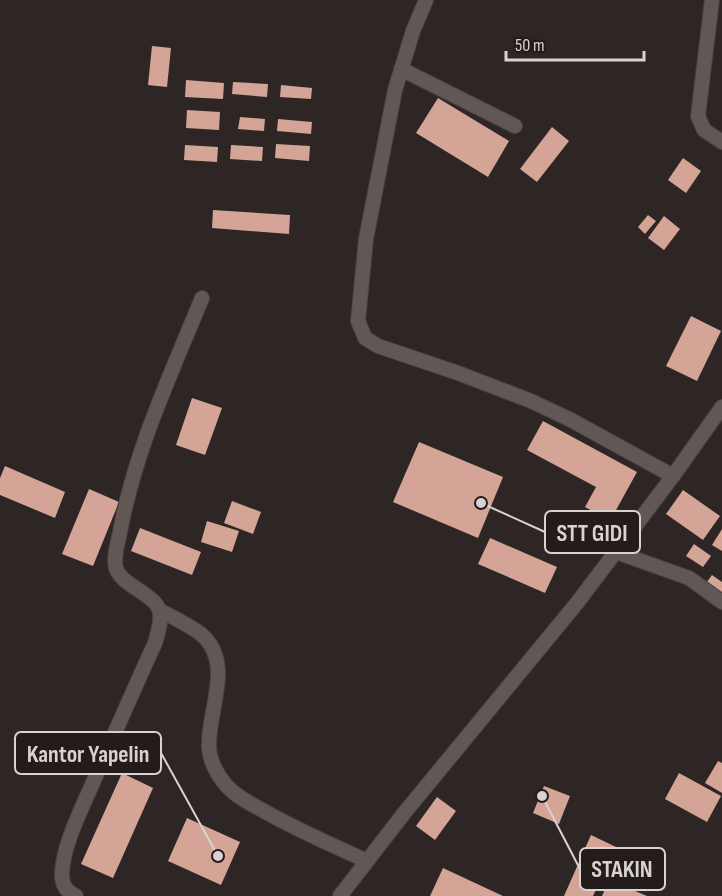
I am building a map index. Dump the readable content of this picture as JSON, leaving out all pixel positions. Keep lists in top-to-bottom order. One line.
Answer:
{"places":["STT GIDI","STAKIN","Kantor Yapelin"],"scale_bar":"50 m"}
